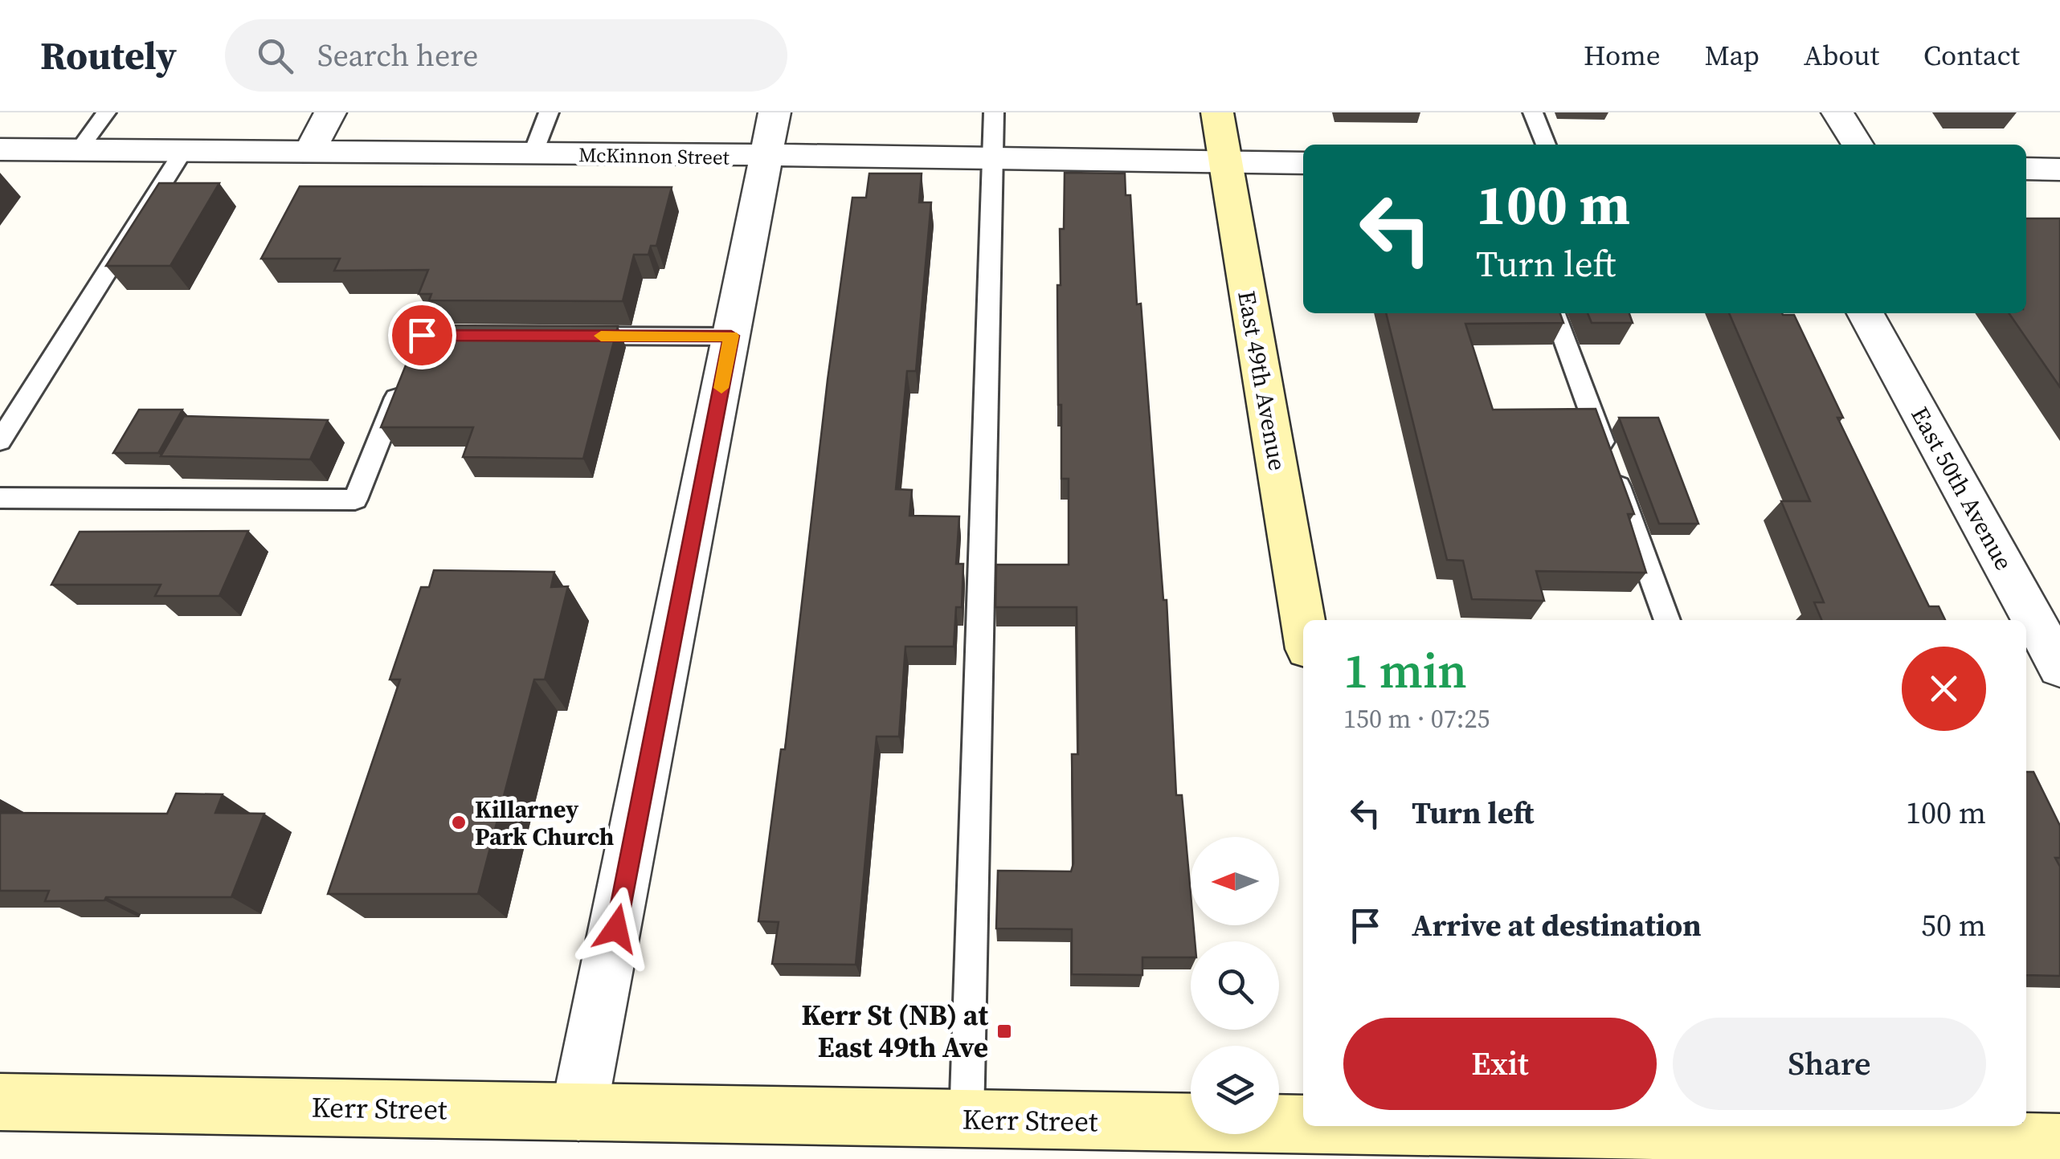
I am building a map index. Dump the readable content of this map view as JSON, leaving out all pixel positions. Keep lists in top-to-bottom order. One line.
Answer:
{"streets":{"street":["McKinnon Street","East 49th Avenue","East 50th Avenue","Kerr Street"]},"crossings":[["McKinnon Street","East 49th Avenue"]],"places":{"other":["Killarney Park Church"],"transit":["Kerr St (NB) at East 49th Ave"]},"north":"left","page":{"header":"Routely","search":"Search here","nav":["Home","Map","About","Contact"],"turn":["100 m","Turn left"],"heading":["1 min","150 m · 07:25"],"list":[{"name":"Turn left","value":"100 m"},{"name":"Arrive at destination","value":"50 m"}],"buttons":["Exit","Share"]}}
